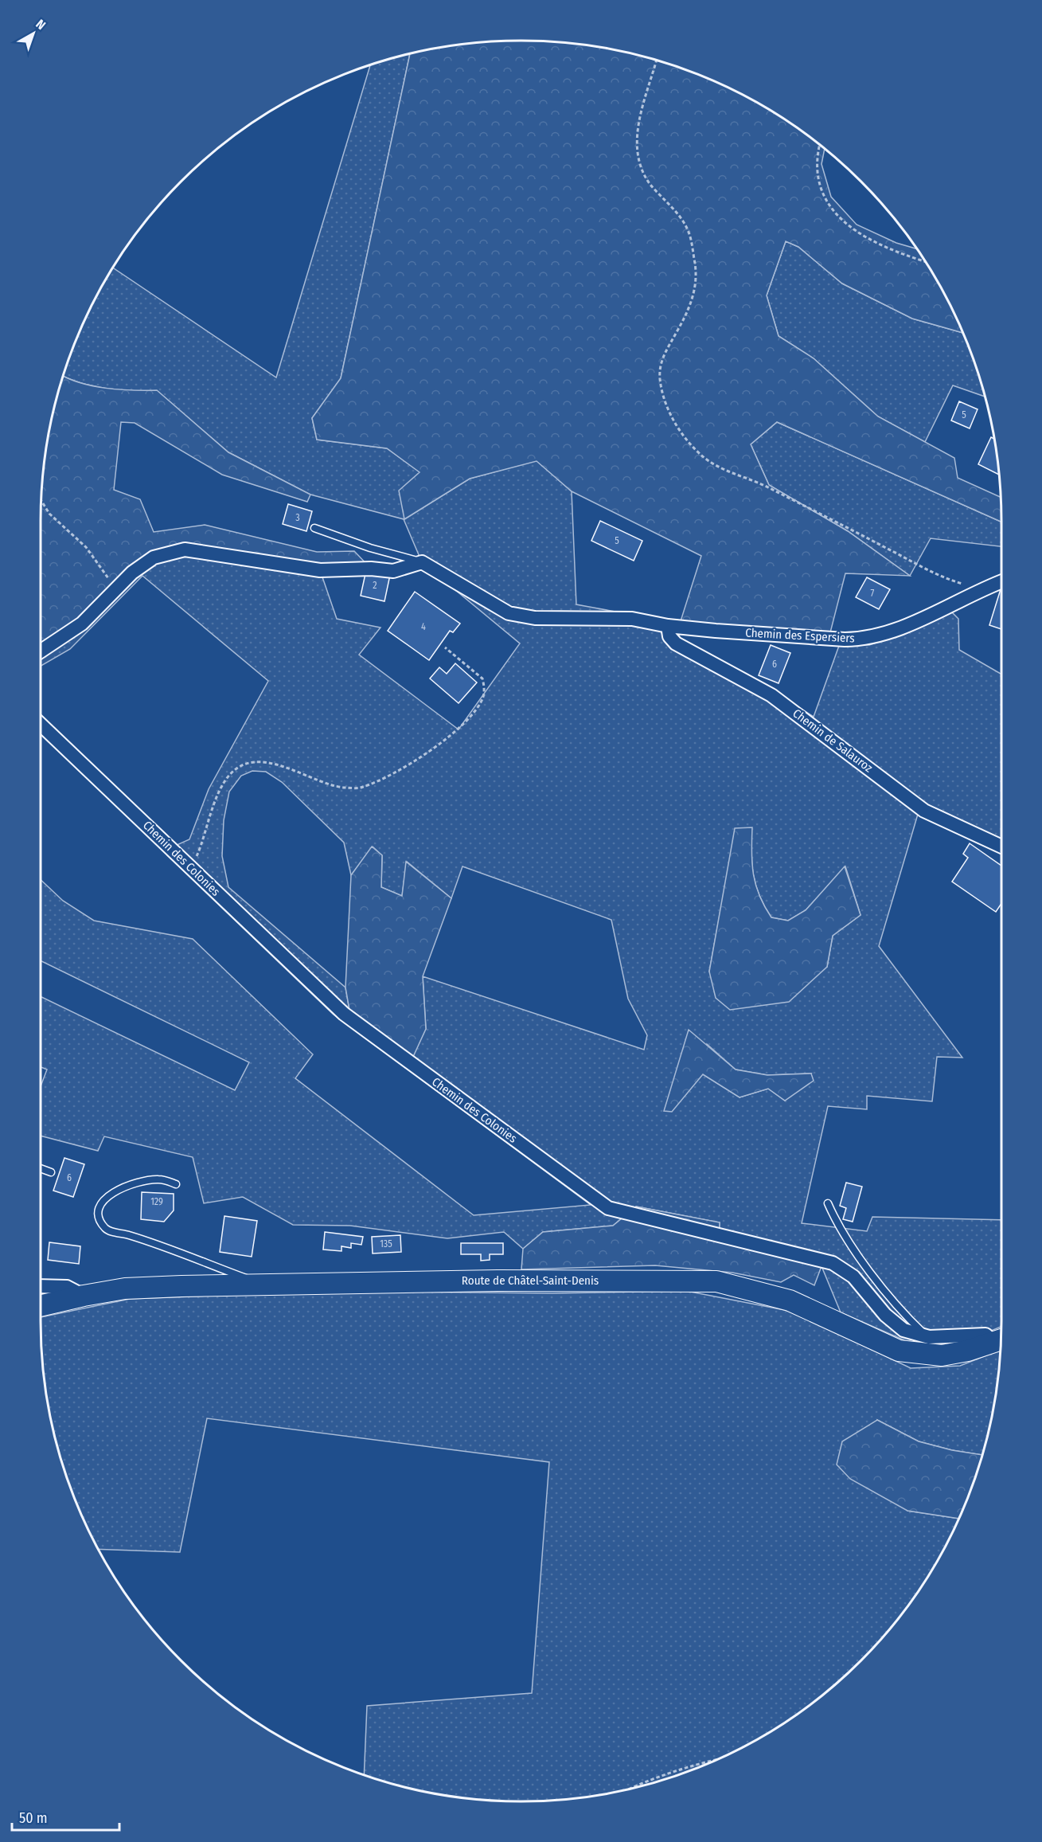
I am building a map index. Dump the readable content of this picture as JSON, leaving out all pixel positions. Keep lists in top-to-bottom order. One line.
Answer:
{"streets":{"main road":["Route de Châtel-Saint-Denis"],"street":["Chemin des Espersiers","Chemin de Salauroz","Chemin des Colonies"]},"crossings":[["Chemin des Espersiers","Chemin de Salauroz"],["Chemin des Colonies","Route de Châtel-Saint-Denis"]],"house_numbers":["5","3","5","2","7","4","6","6","129","135"],"scale_bar":"50 m","north":"top right"}
